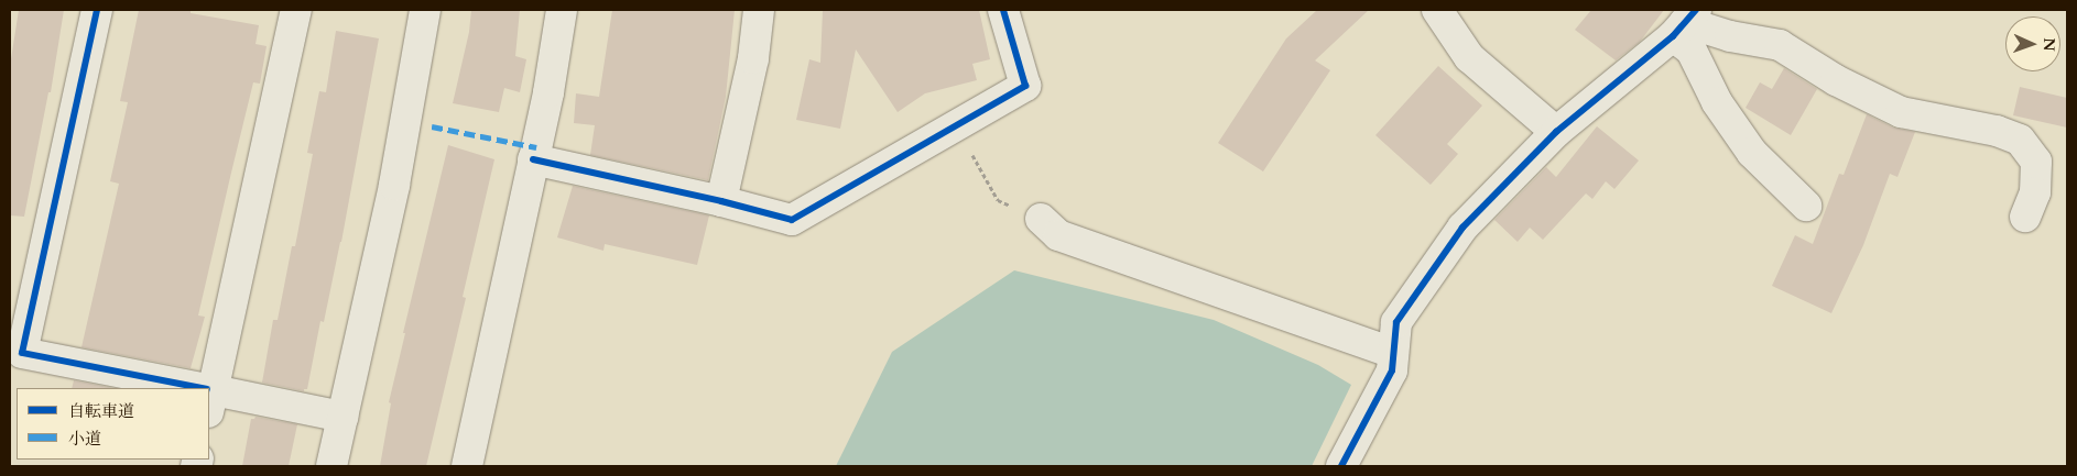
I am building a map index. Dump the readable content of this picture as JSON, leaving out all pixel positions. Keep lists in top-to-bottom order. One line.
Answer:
{"legend":["自転車道","小道"],"north":"right"}
